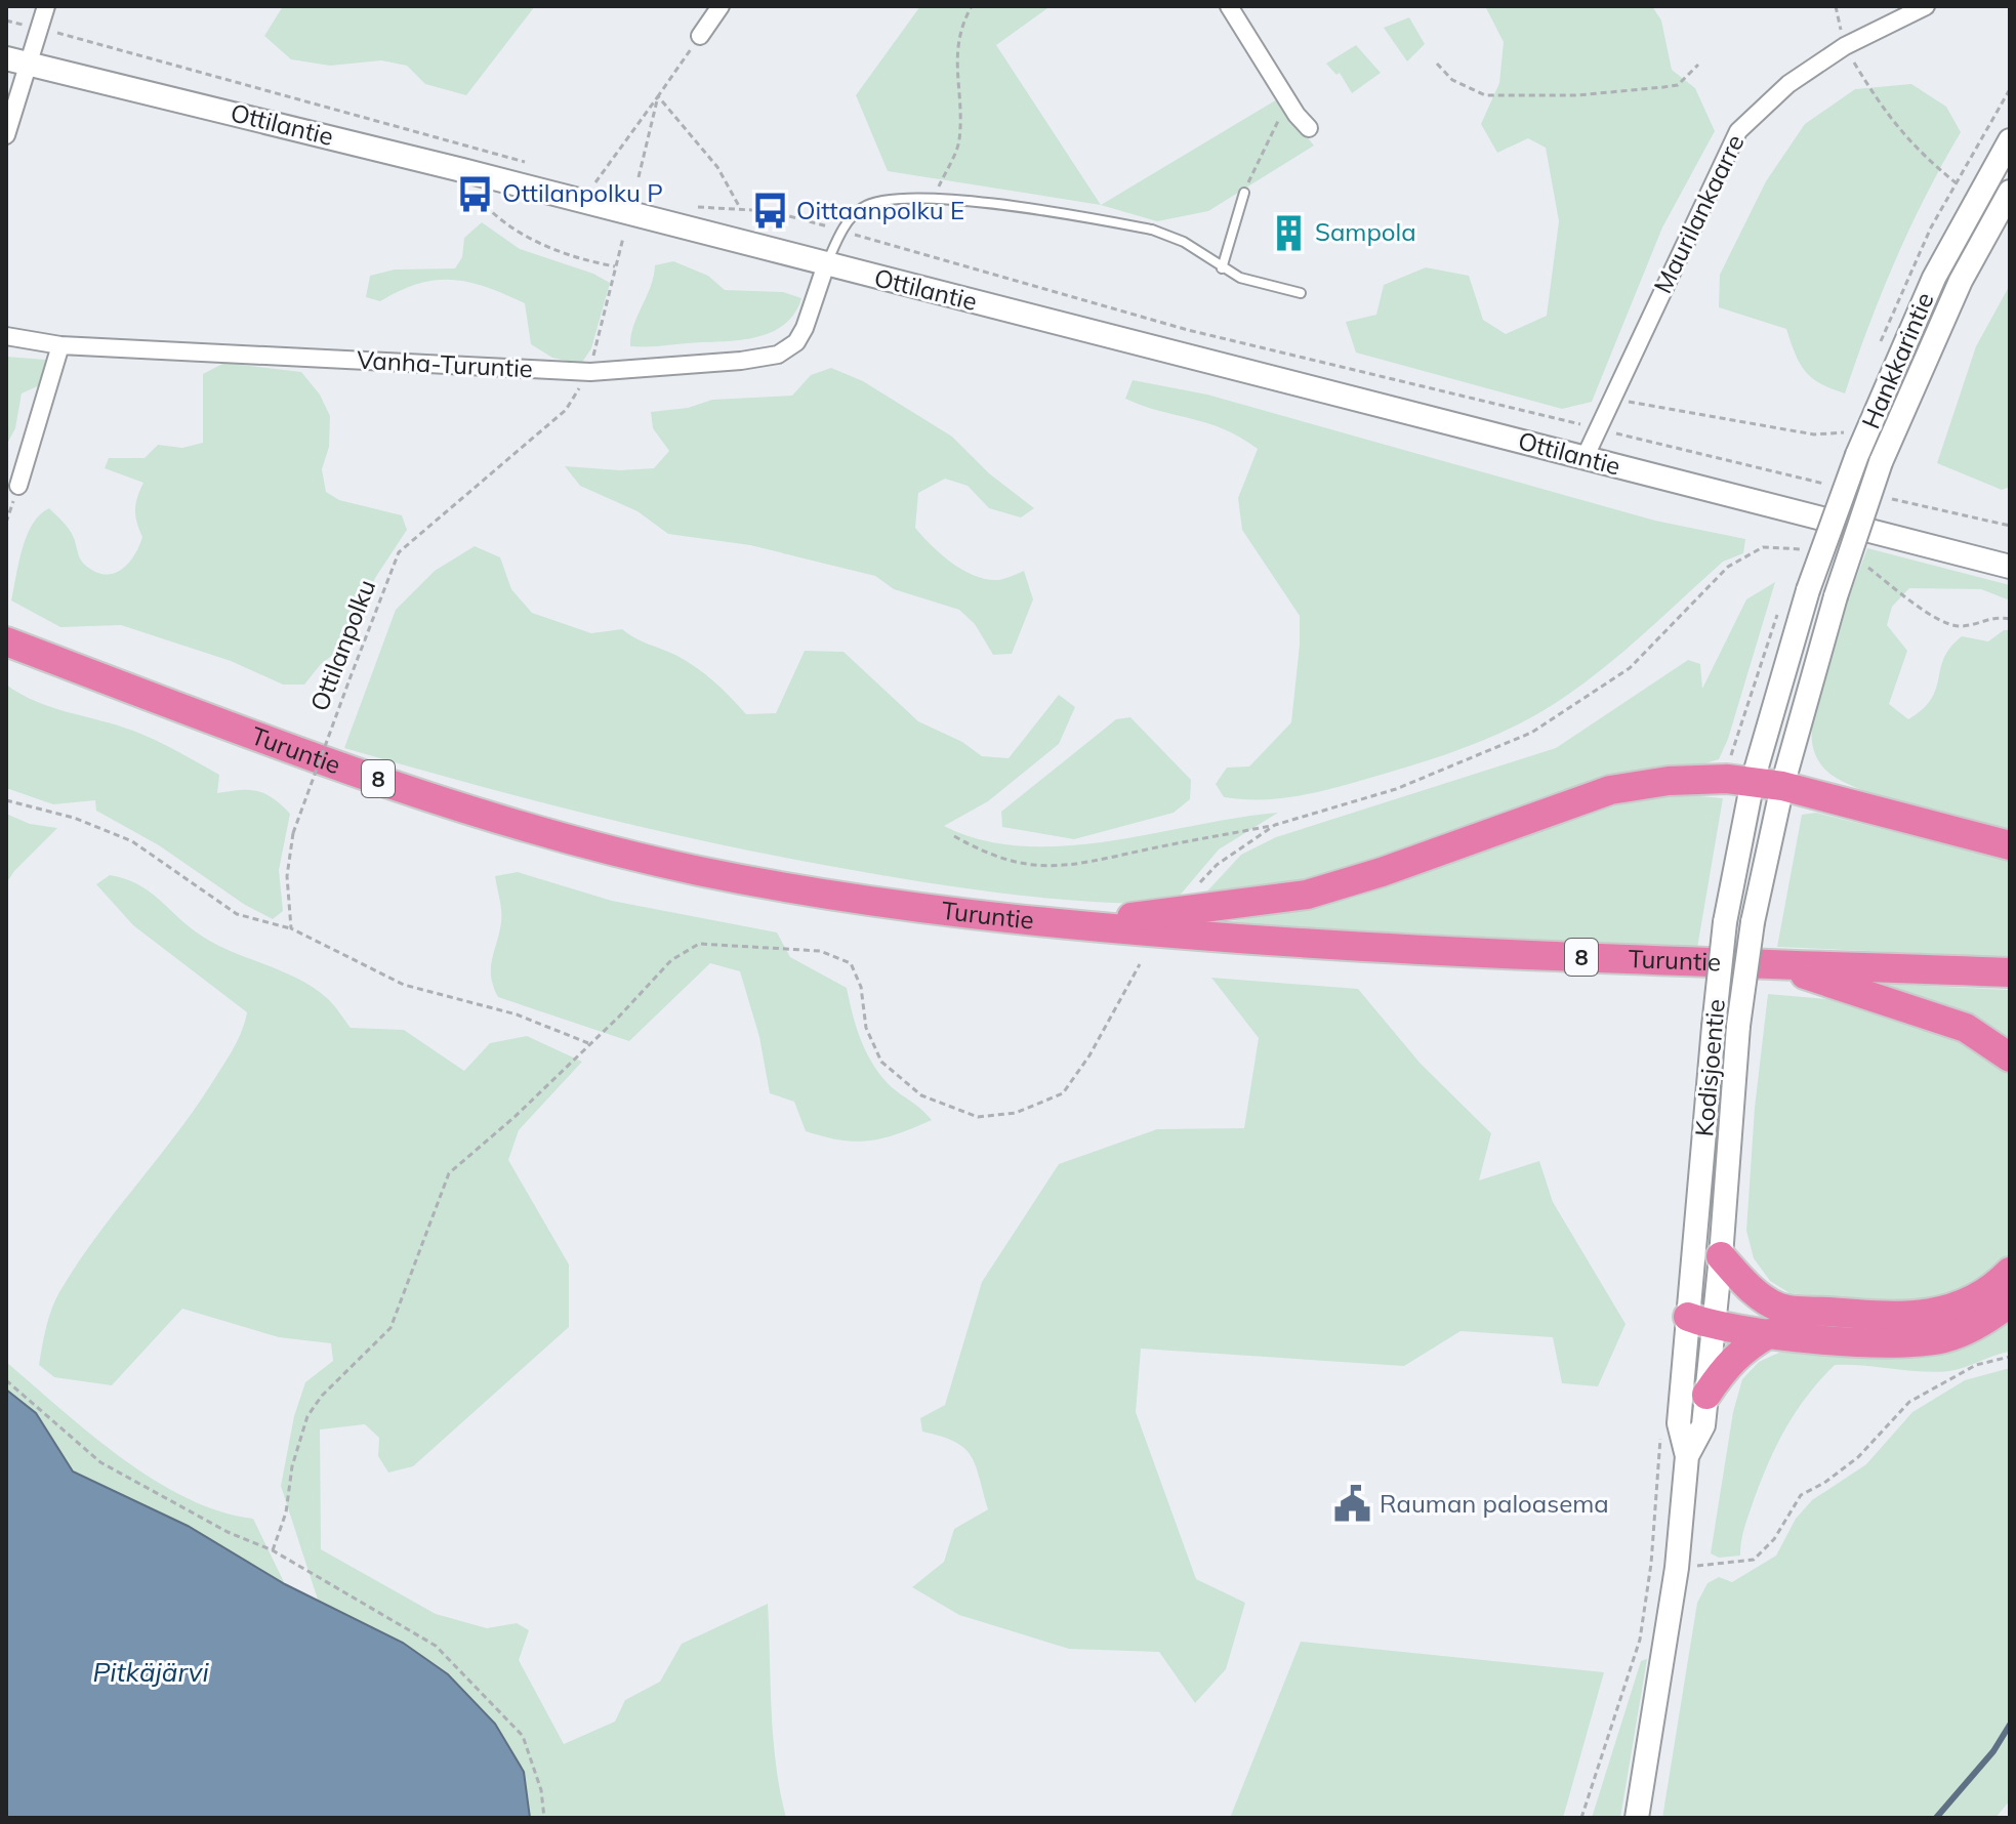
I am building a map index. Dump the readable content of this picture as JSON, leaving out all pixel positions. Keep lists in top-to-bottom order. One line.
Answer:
{"streets":{"highway":["Turuntie","8"],"main road":["Ottilantie","Hankkarintie","Kodisjoentie"],"street":["Maurilankaarre","Vanha-Turuntie"],"path":["Ottilanpolku"]},"crossings":[["Ottilantie","Maurilankaarre"],["Ottilantie","Vanha-Turuntie"],["Hankkarintie","Kodisjoentie"],["Vanha-Turuntie","Ottilanpolku"]],"water":["Pitkäjärvi"],"places":{"bus stop":["Ottilanpolku P","Oittaanpolku E"],"building":["Sampola"],"public building":["Rauman paloasema"]}}
